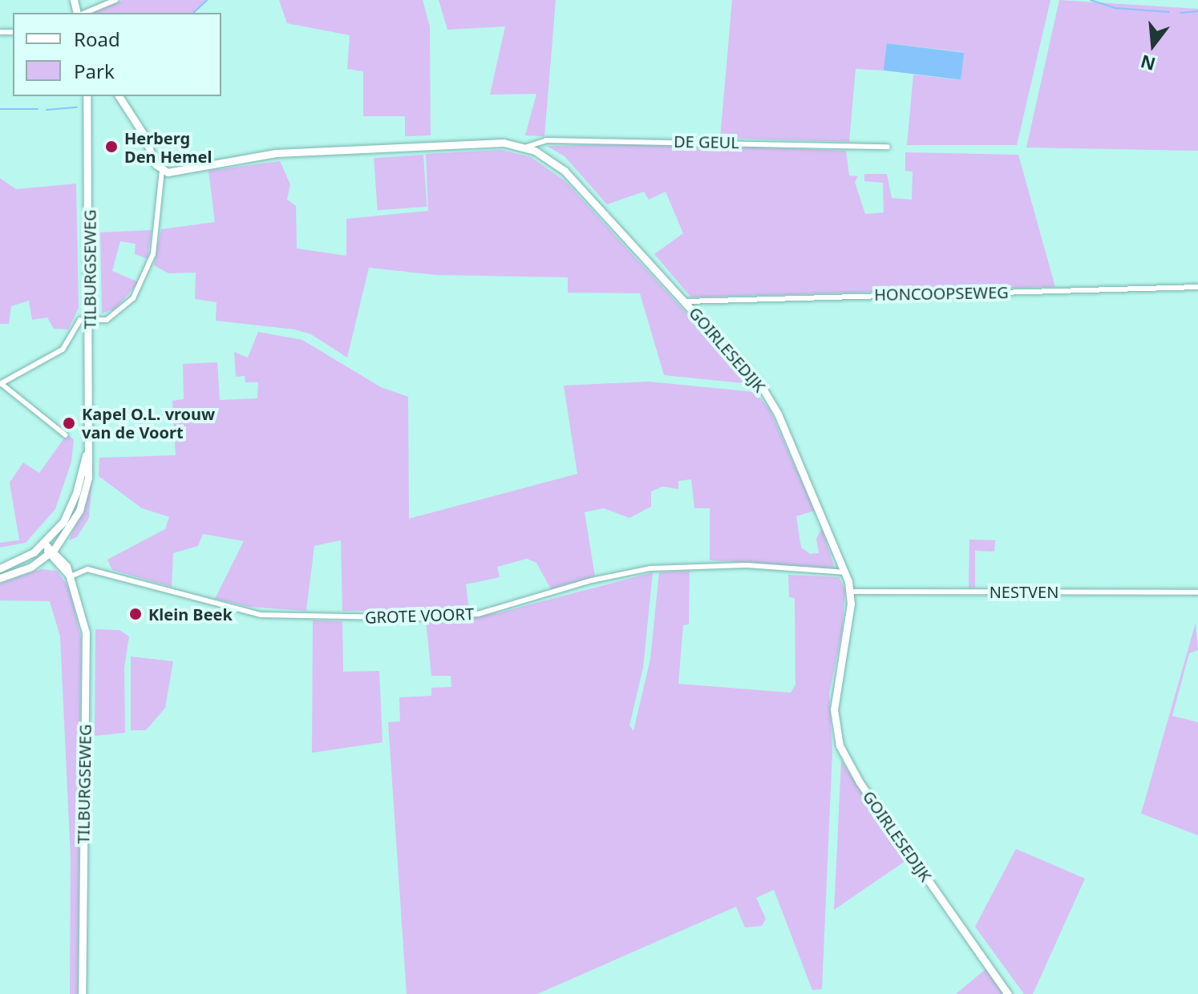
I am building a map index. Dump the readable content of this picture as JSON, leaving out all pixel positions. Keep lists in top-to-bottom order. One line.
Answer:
{"streets":{"street":["DE GEUL","TILBURGSEWEG","HONCOOPSEWEG","GOIRLESEDIJK","NESTVEN","GROTE VOORT"]},"crossings":[["DE GEUL","GOIRLESEDIJK"],["TILBURGSEWEG","GROTE VOORT"],["HONCOOPSEWEG","GOIRLESEDIJK"],["GOIRLESEDIJK","NESTVEN"],["GOIRLESEDIJK","GROTE VOORT"]],"places":["Herberg Den Hemel","Kapel O.L. vrouw van de Voort","Klein Beek"],"legend":["Road","Park"],"north":"bottom"}
